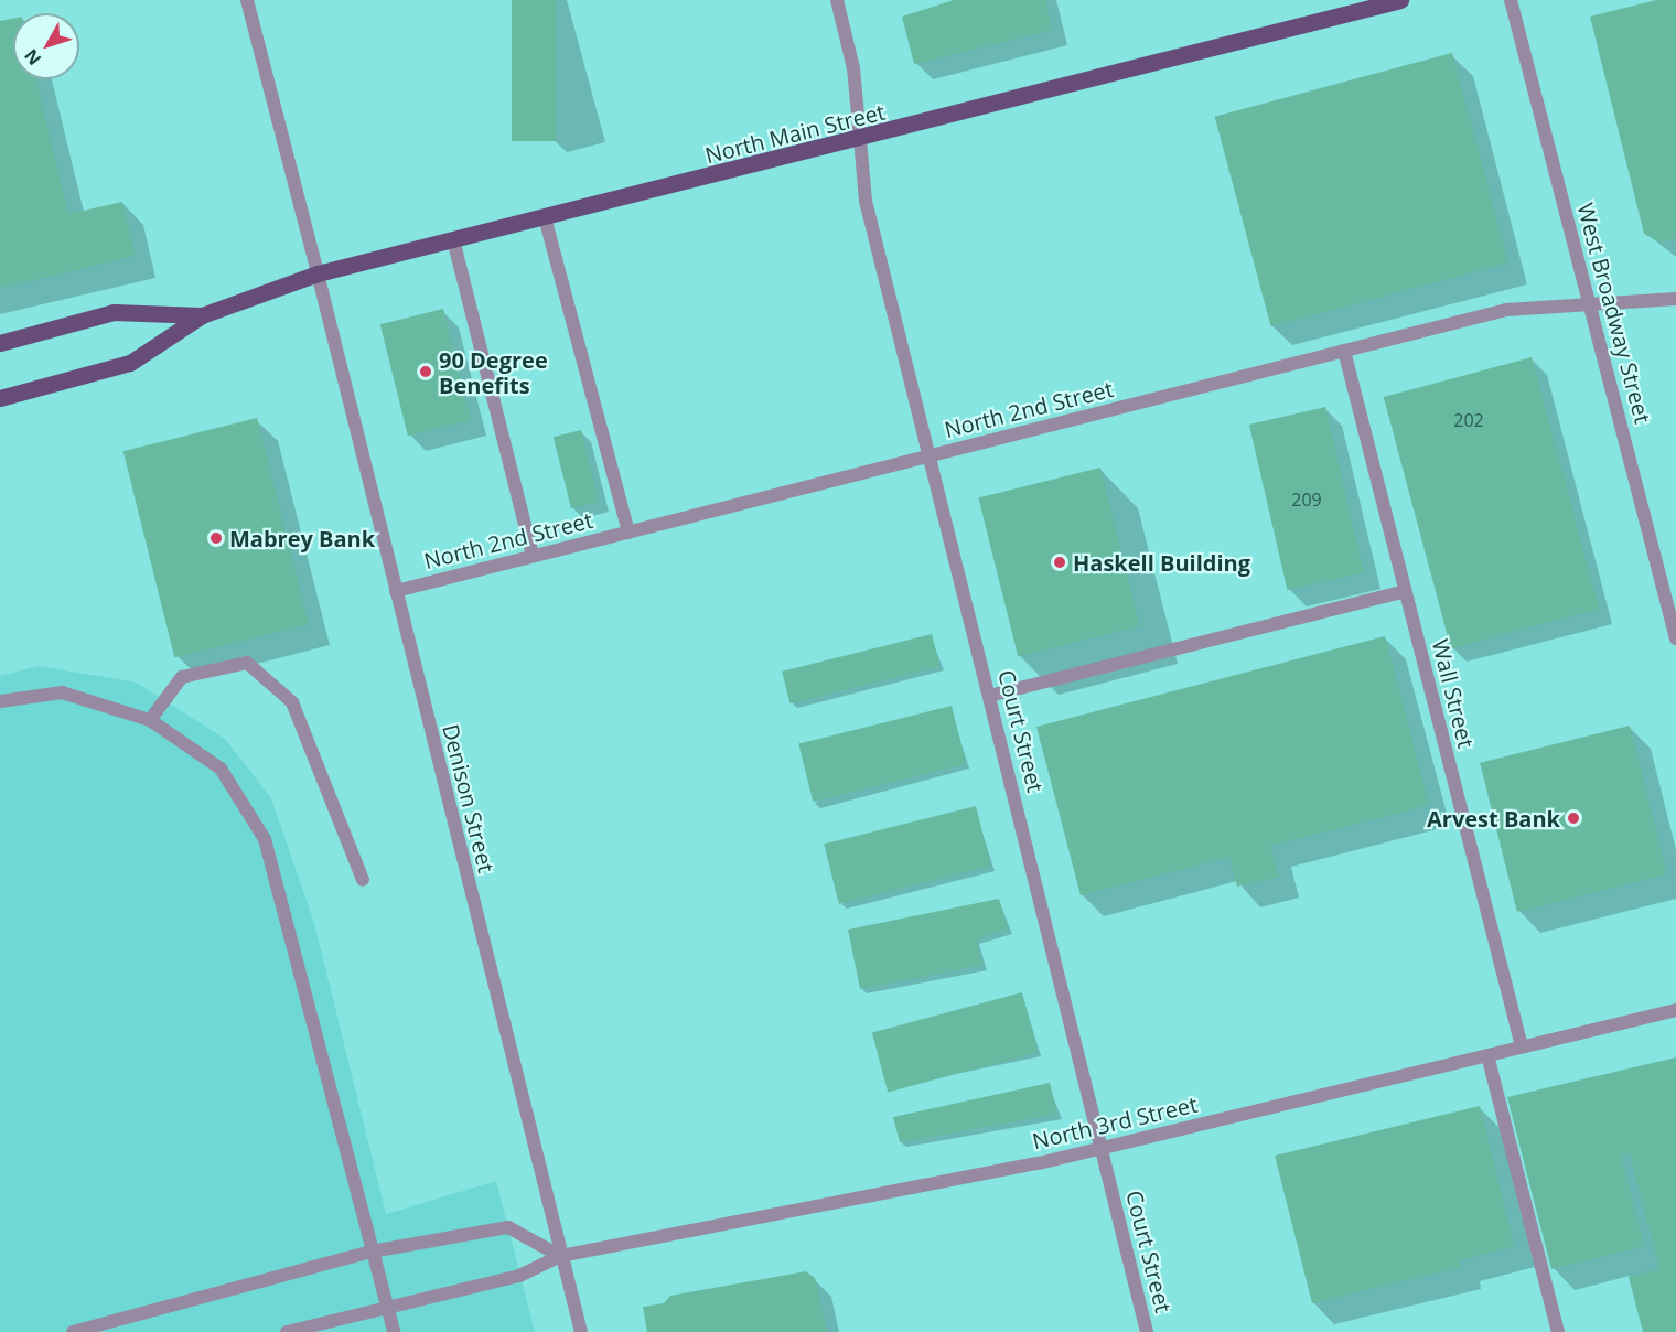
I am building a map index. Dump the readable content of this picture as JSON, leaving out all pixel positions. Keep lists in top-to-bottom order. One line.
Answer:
{"streets":{"main road":["North Main Street"],"street":["West Broadway Street","North 2nd Street","Wall Street","Court Street","Denison Street","North 3rd Street"]},"crossings":[["North Main Street","Court Street"],["North Main Street","Denison Street"],["West Broadway Street","North 2nd Street"],["North 2nd Street","Wall Street"],["North 2nd Street","Court Street"],["North 2nd Street","Denison Street"],["Wall Street","North 3rd Street"],["Court Street","North 3rd Street"],["Denison Street","North 3rd Street"]],"places":["90 Degree Benefits","Mabrey Bank","Haskell Building","Arvest Bank"],"house_numbers":["202","209"],"north":"bottom left"}
